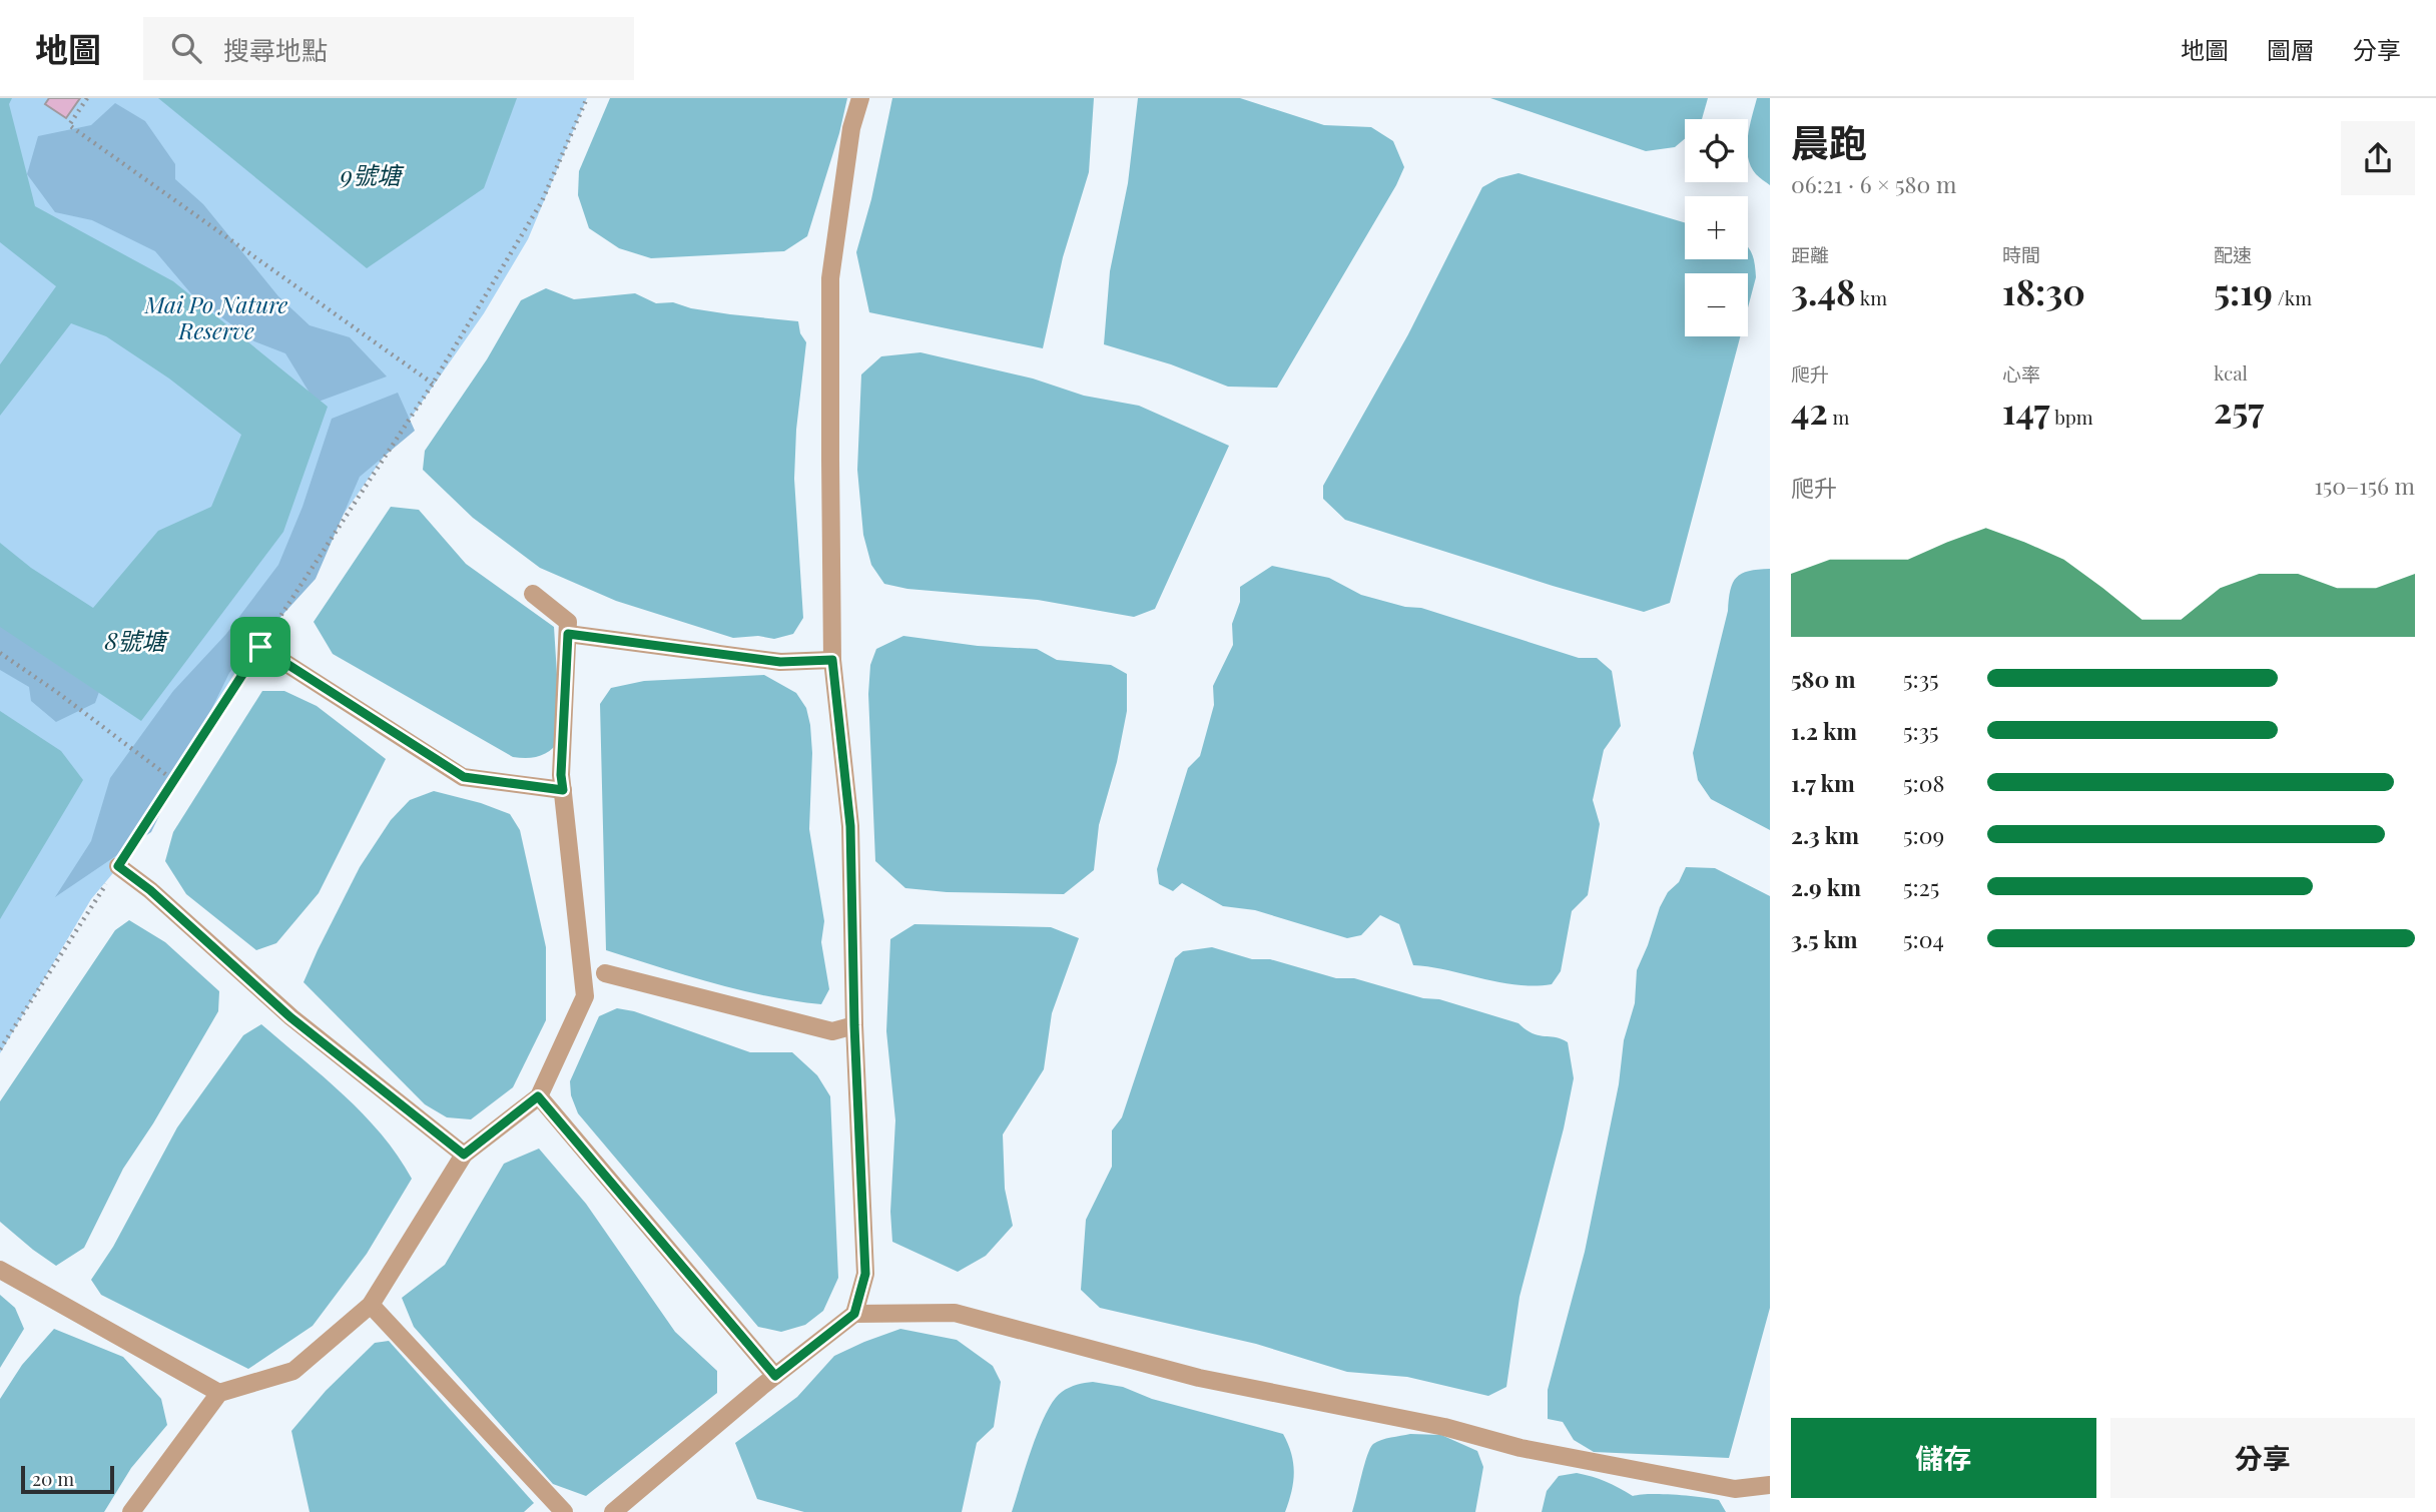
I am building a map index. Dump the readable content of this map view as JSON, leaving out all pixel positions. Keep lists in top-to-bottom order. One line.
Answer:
{"water":["9號塘","8號塘"],"parks":["Mai Po Nature Reserve"],"scale_bar":"20 m","page":{"header":"地圖","search":"搜尋地點","nav":["地圖","圖層","分享"],"heading":["晨跑","06:21 · 6 × 580 m"],"map_buttons":["+","−"],"stats":[["距離","3.48 km"],["時間","18:30"],["配速","5:19 /km"],["爬升","42 m"],["心率","147 bpm"],["kcal","257"]],"chart":["爬升","150–156 m"],"list":[{"name":"580 m","note":"5:35"},{"name":"1.2 km","note":"5:35"},{"name":"1.7 km","note":"5:08"},{"name":"2.3 km","note":"5:09"},{"name":"2.9 km","note":"5:25"},{"name":"3.5 km","note":"5:04"}],"buttons":["儲存","分享"],"scale":"20 m"}}
